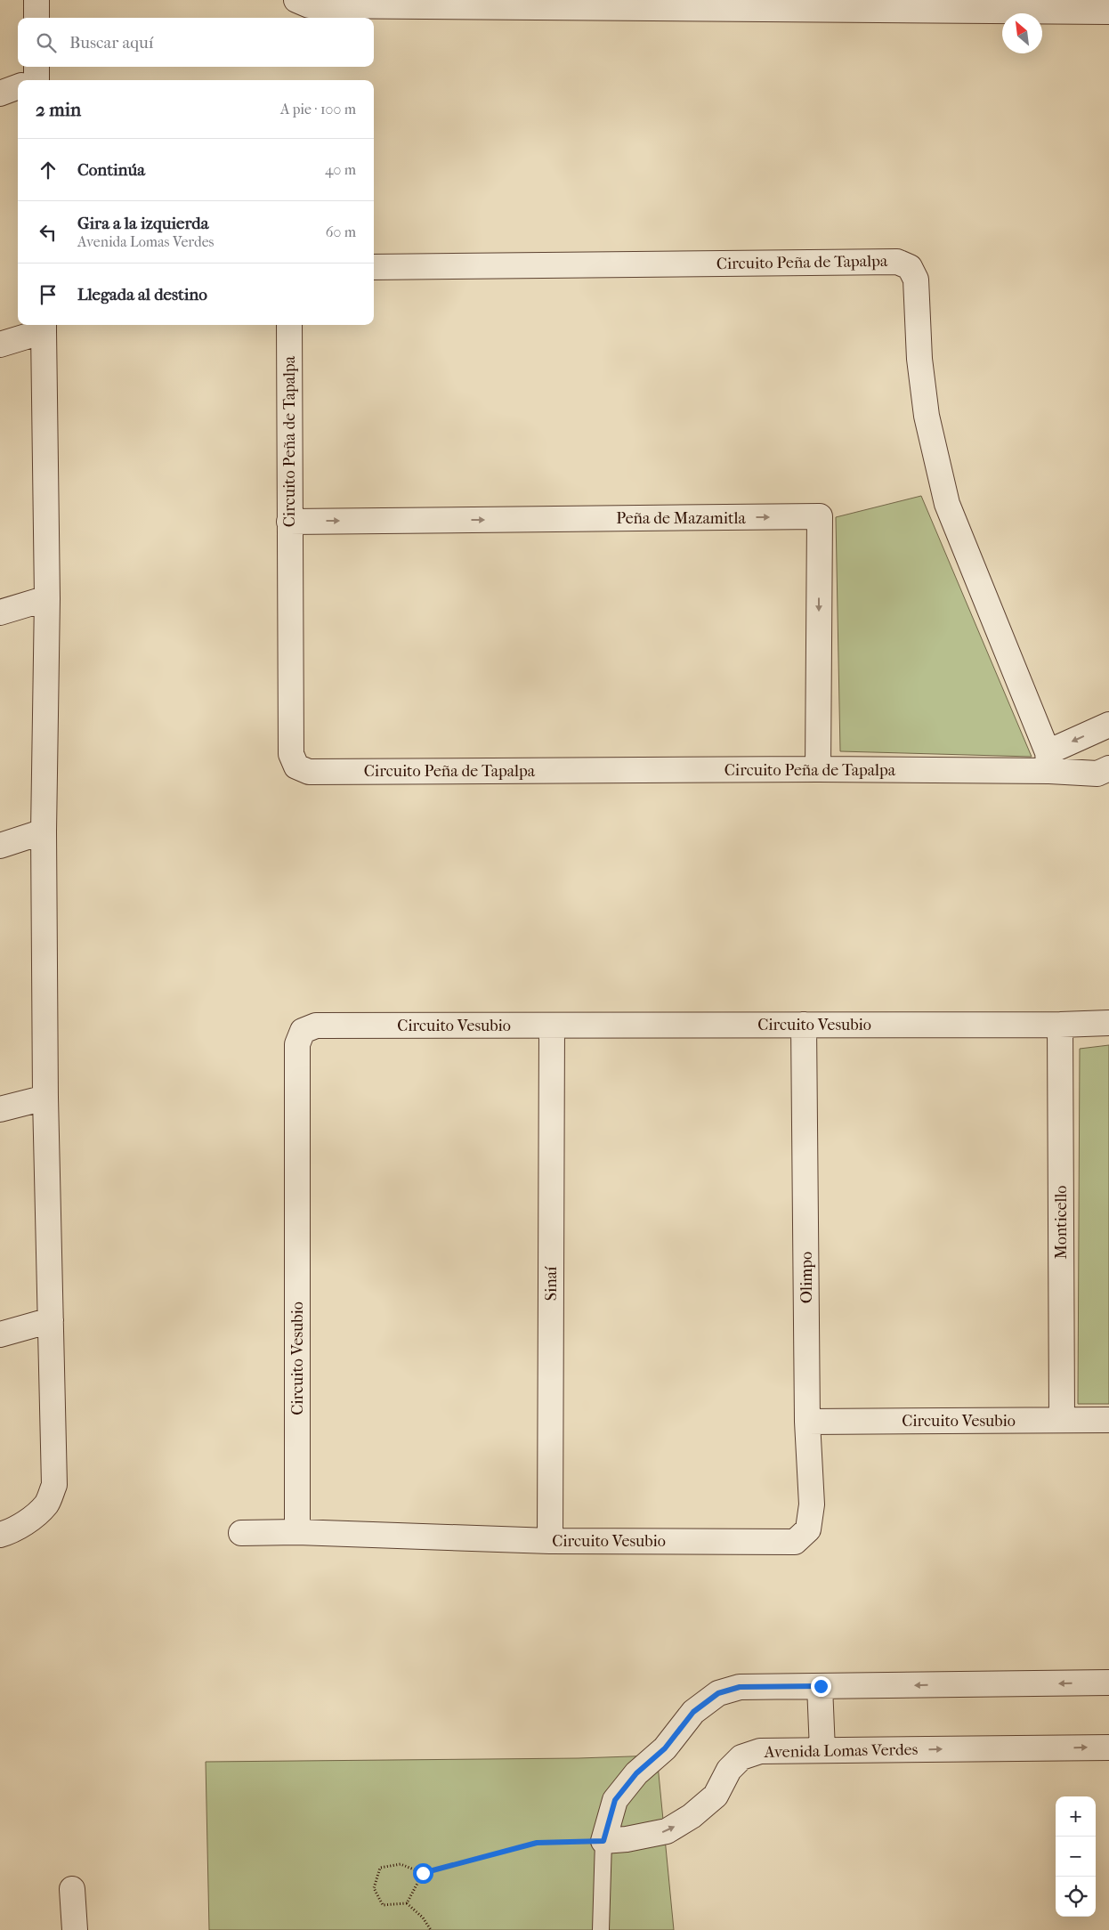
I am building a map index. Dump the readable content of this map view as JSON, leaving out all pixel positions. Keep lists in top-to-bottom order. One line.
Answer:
{"streets":{"street":["Circuito Peña de Tapalpa","Peña de Mazamitla","Circuito Vesubio","Monticello","Olimpo","Sinaí","Avenida Lomas Verdes"]},"crossings":[["Circuito Peña de Tapalpa","Peña de Mazamitla"],["Circuito Vesubio","Monticello"],["Circuito Vesubio","Olimpo"],["Circuito Vesubio","Sinaí"]],"north":"top left","page":{"search":"Buscar aquí","heading":["2 min","A pie · 100 m"],"list":[["Continúa","40 m"],["Gira a la izquierda","Avenida Lomas Verdes","60 m"],"Llegada al destino"],"map_buttons":["+","−"]}}
